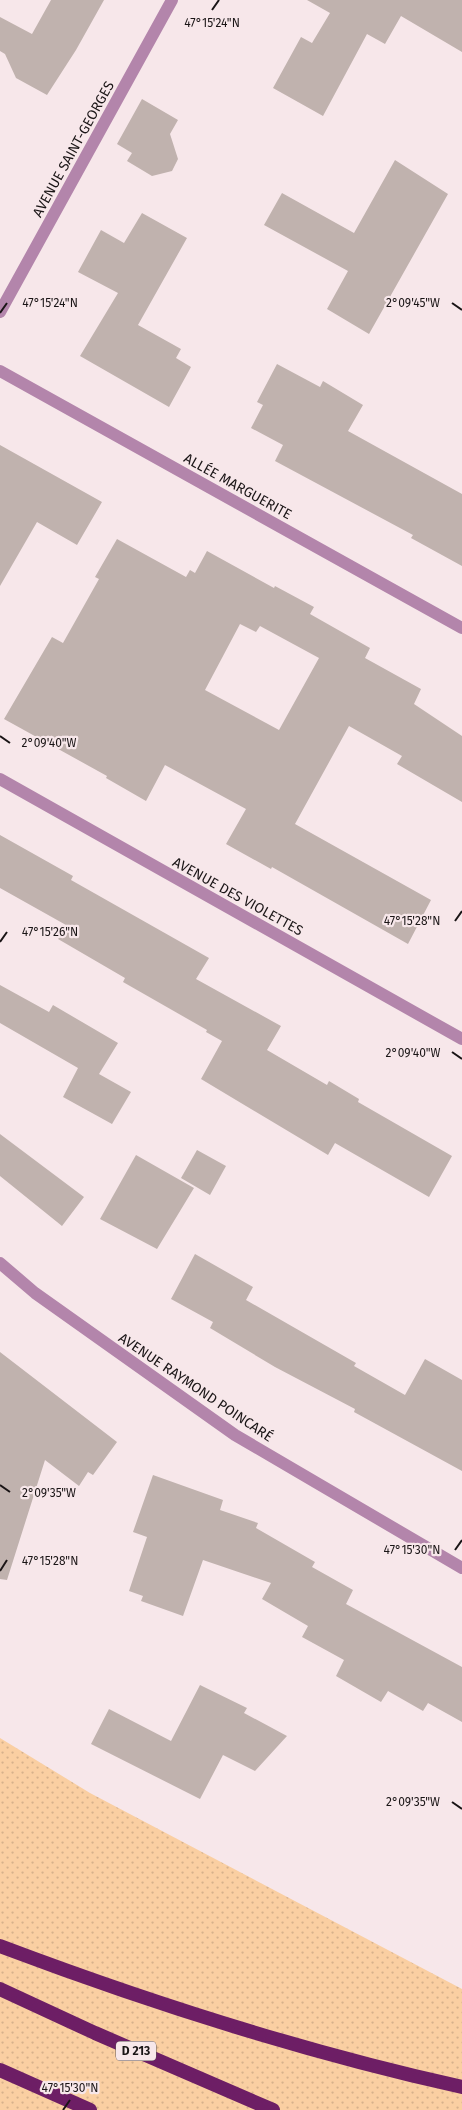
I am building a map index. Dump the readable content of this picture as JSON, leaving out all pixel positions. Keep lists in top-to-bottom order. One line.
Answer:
{"streets":{"highway":["D 213"],"street":["AVENUE SAINT-GEORGES","ALLÉE MARGUERITE","AVENUE DES VIOLETTES","AVENUE RAYMOND POINCARÉ"]},"coordinates":["47°15'24\"N","2°09'45\"W","2°09'40\"W","47°15'28\"N","47°15'26\"N","2°09'35\"W","47°15'30\"N"]}
